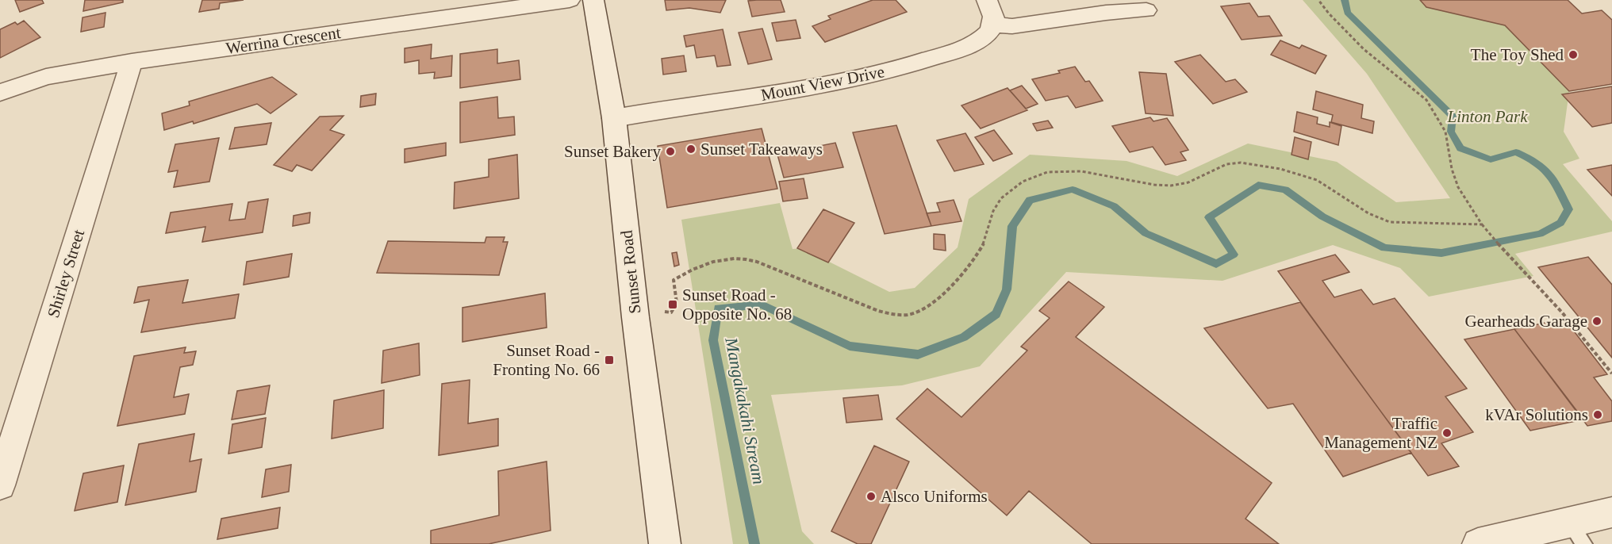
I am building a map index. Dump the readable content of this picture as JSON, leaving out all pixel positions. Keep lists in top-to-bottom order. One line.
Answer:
{"streets":{"street":["Werrina Crescent","Mount View Drive","Sunset Road","Shirley Street"]},"crossings":[["Werrina Crescent","Shirley Street"],["Mount View Drive","Sunset Road"]],"water":["Mangakakahi Stream"],"parks":["Linton Park"],"places":{"other":["The Toy Shed","Sunset Takeaways","Sunset Bakery","Gearheads Garage","kVAr Solutions","Traffic Management NZ","Alsco Uniforms"],"transit":["Sunset Road - Opposite No. 68","Sunset Road - Fronting No. 66"]}}
